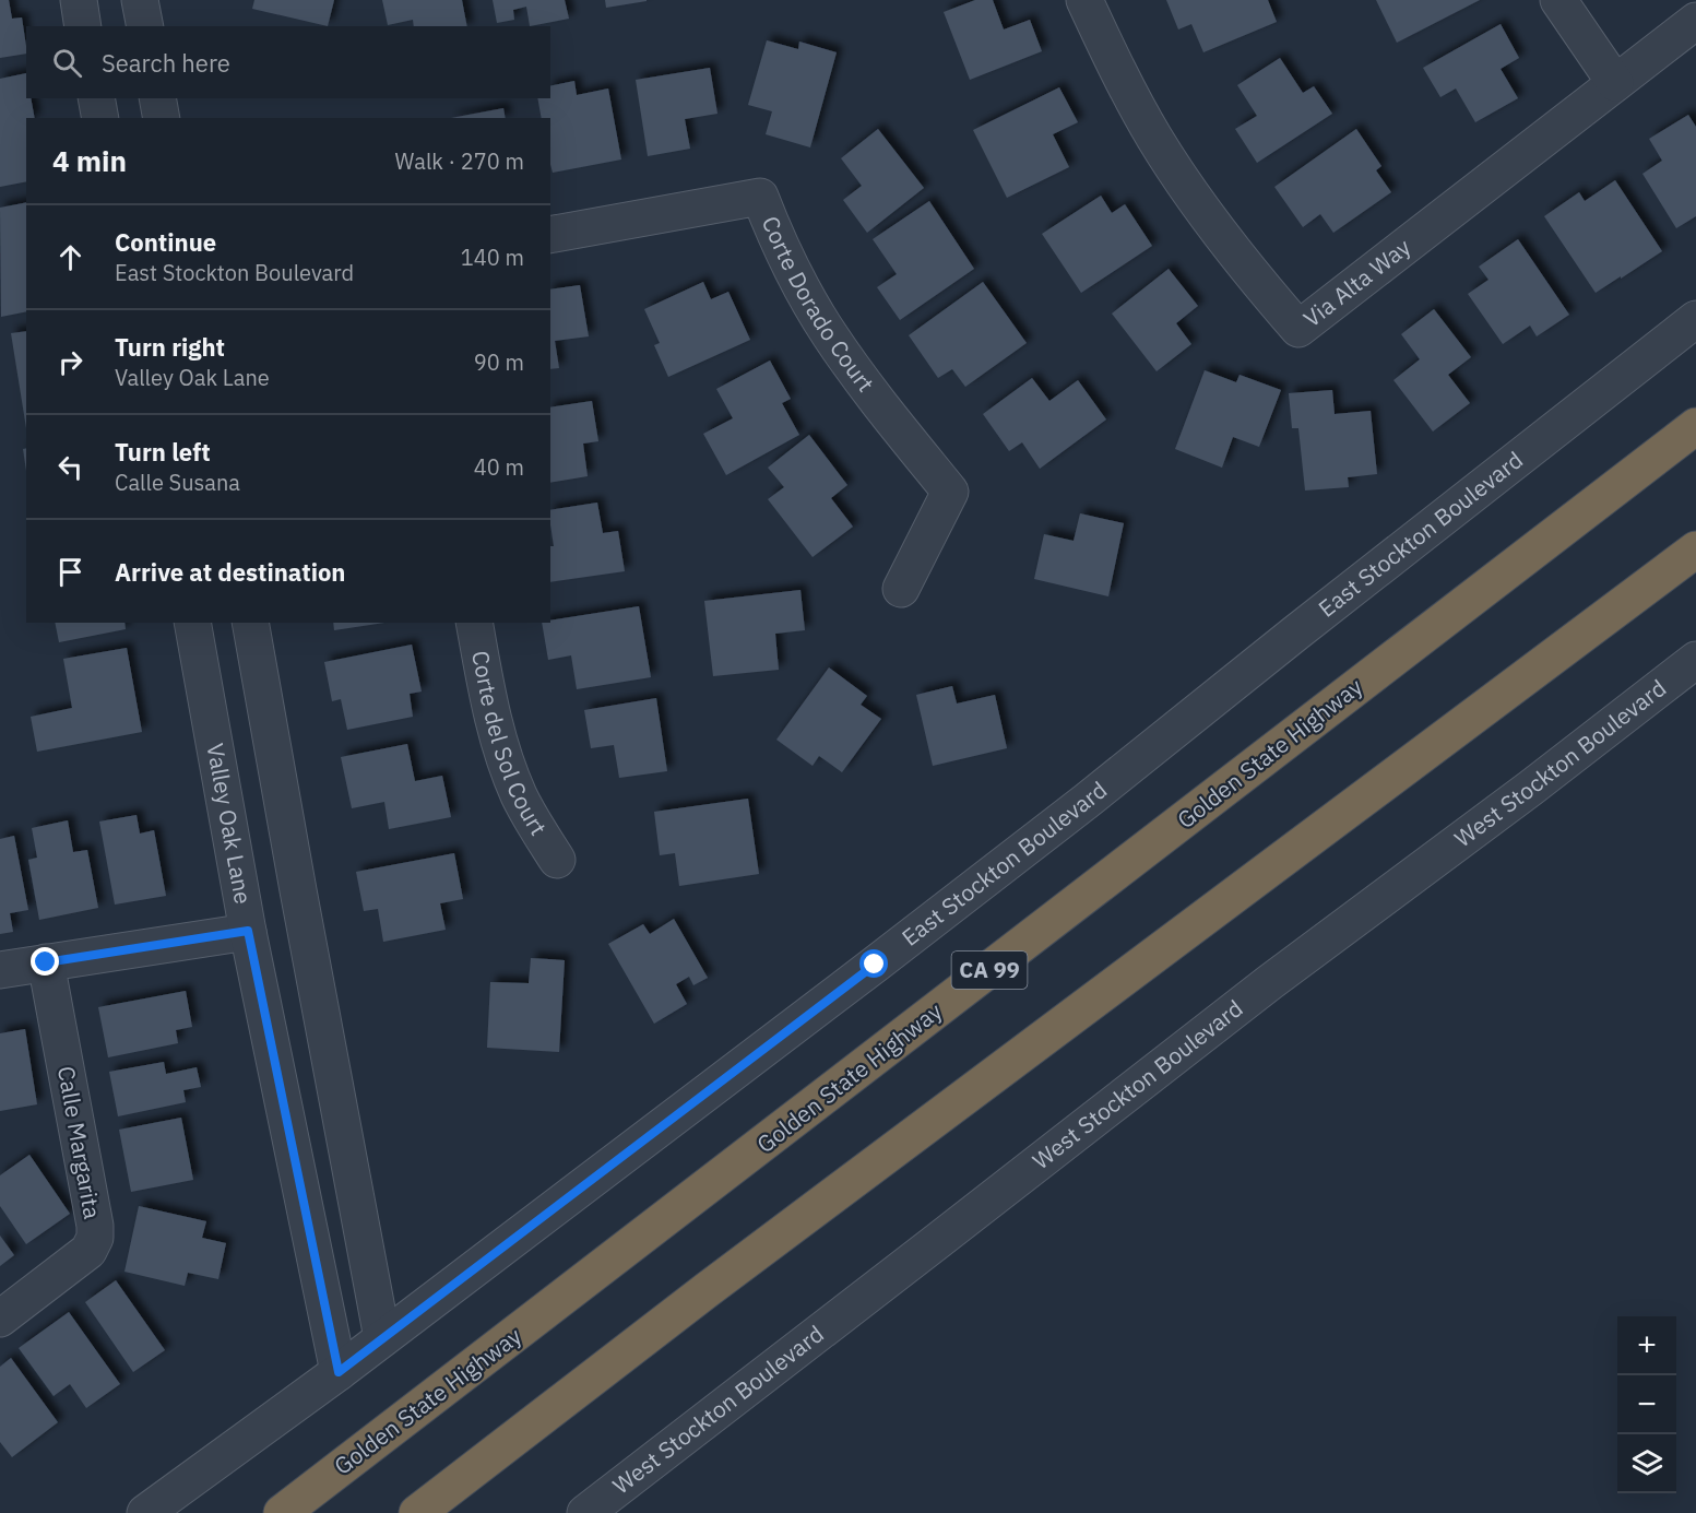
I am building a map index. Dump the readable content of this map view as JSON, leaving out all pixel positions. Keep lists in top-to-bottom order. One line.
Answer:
{"streets":{"highway":["Golden State Highway","CA 99"],"street":["Via Alta Way","Corte Dorado Court","East Stockton Boulevard","Corte del Sol Court","West Stockton Boulevard","Valley Oak Lane","Calle Margarita"]},"crossings":[["East Stockton Boulevard","Valley Oak Lane"]],"page":{"search":"Search here","heading":["4 min","Walk · 270 m"],"list":[["Continue","East Stockton Boulevard","140 m"],["Turn right","Valley Oak Lane","90 m"],["Turn left","Calle Susana","40 m"],"Arrive at destination"],"map_buttons":["+","−"]}}
